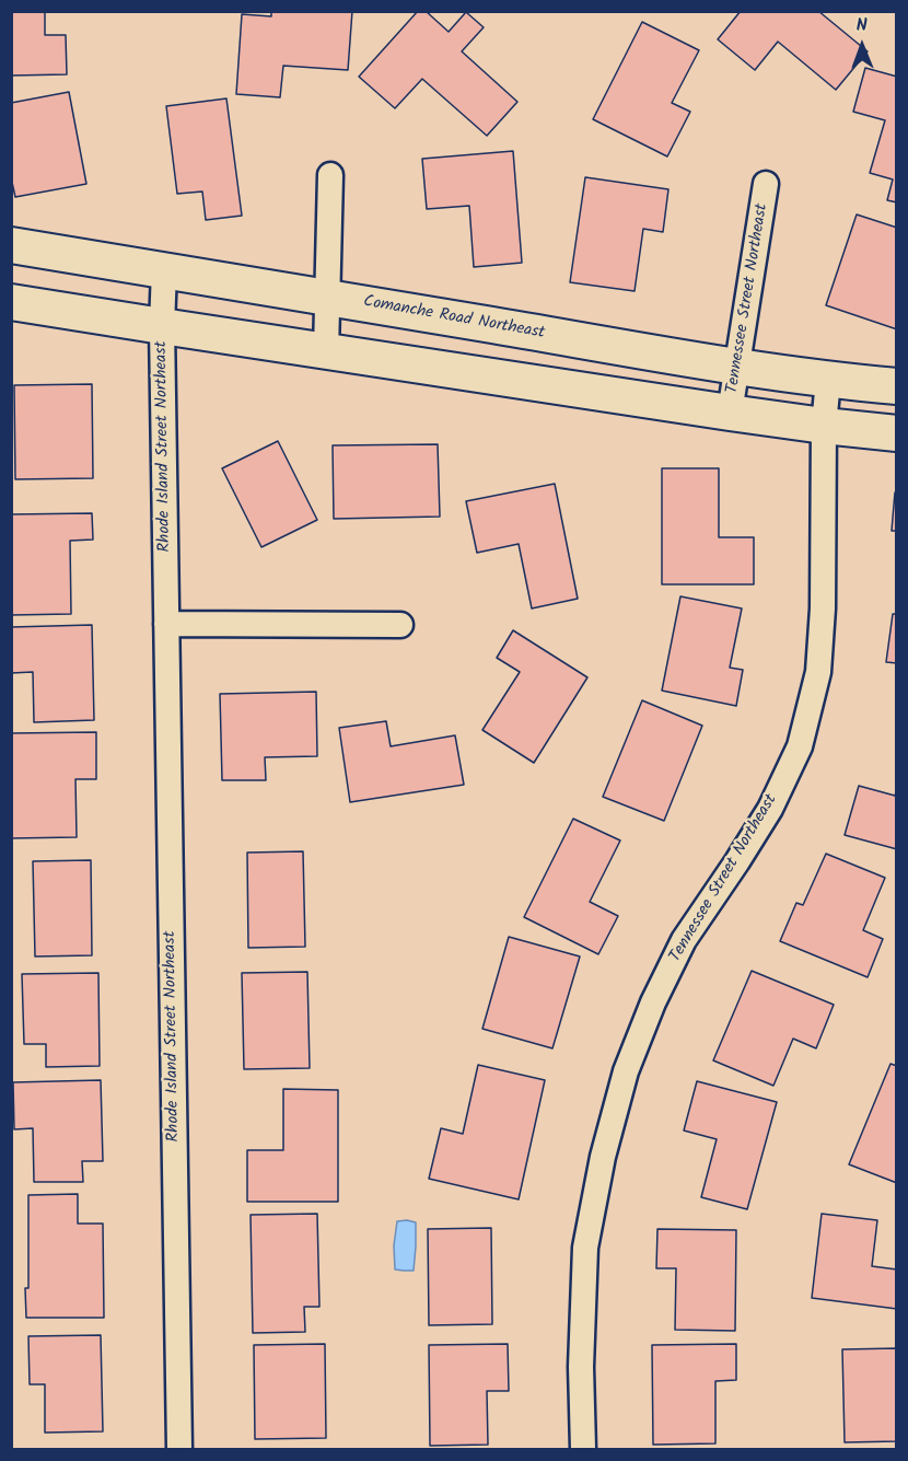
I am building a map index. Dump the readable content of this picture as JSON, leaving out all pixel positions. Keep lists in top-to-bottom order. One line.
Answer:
{"streets":{"street":["Tennessee Street Northeast","Comanche Road Northeast","Rhode Island Street Northeast"]},"crossings":[["Tennessee Street Northeast","Comanche Road Northeast"],["Comanche Road Northeast","Rhode Island Street Northeast"]],"north":"top"}
